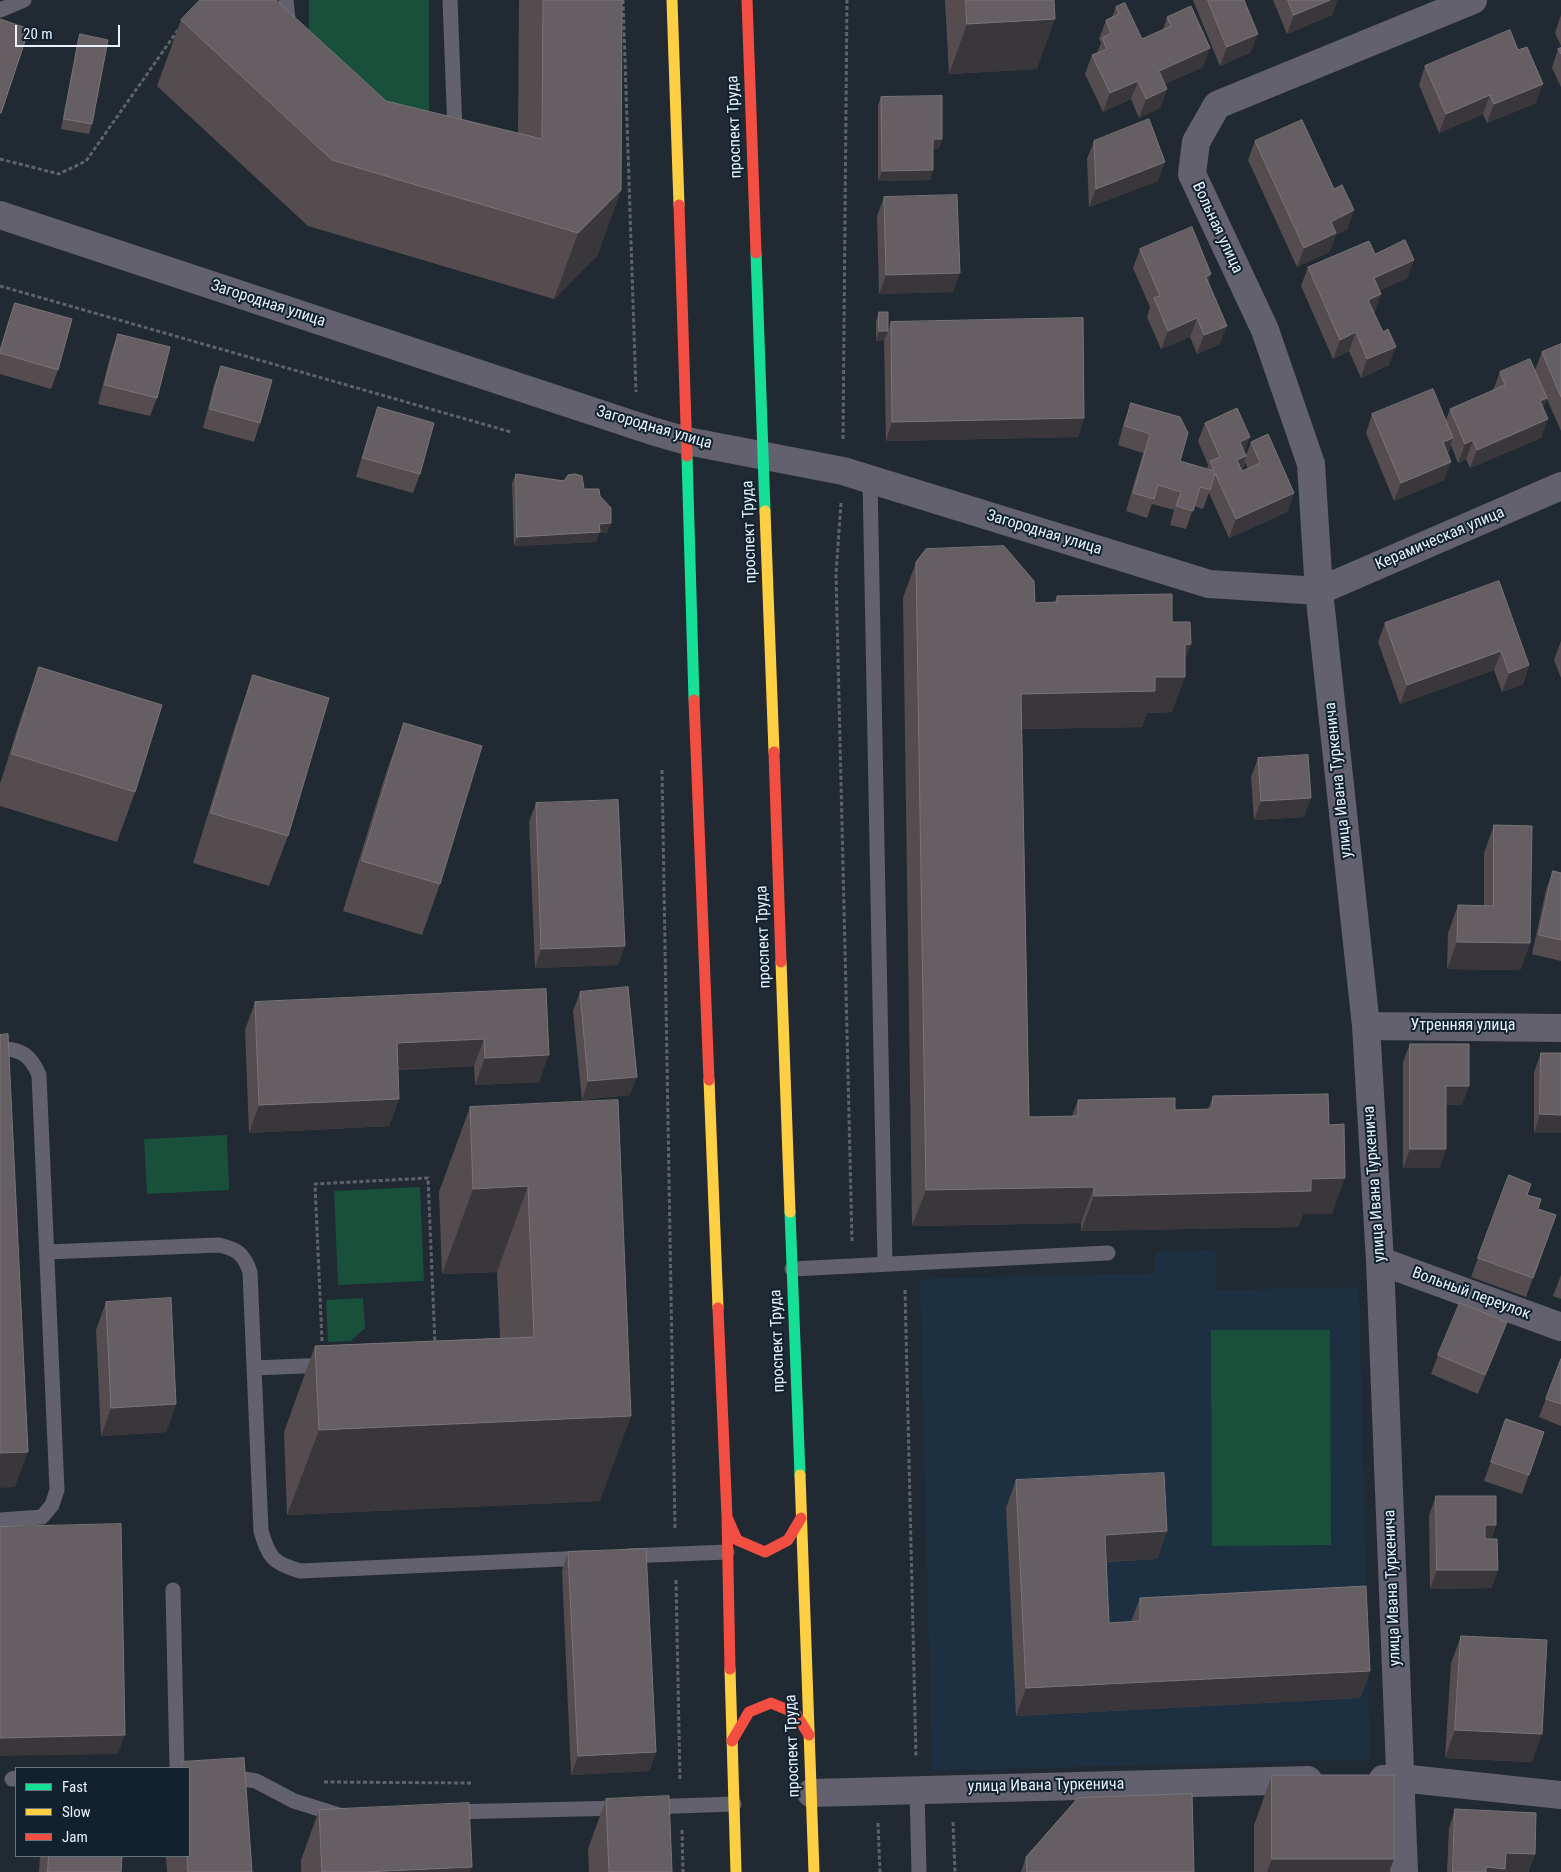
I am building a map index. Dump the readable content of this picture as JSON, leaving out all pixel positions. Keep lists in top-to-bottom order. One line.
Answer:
{"streets":{"main road":["проспект Труда"],"street":["Вольная улица","Загородная улица","Керамическая улица","улица Ивана Туркенича","Утренняя улица","Вольный переулок"]},"crossings":[["проспект Труда","Загородная улица"],["проспект Труда","улица Ивана Туркенича"],["Вольная улица","Загородная улица"],["Вольная улица","Керамическая улица"],["Вольная улица","улица Ивана Туркенича"],["Загородная улица","Керамическая улица"],["Загородная улица","улица Ивана Туркенича"],["Керамическая улица","улица Ивана Туркенича"],["улица Ивана Туркенича","Утренняя улица"],["улица Ивана Туркенича","Вольный переулок"]],"legend":["Fast","Slow","Jam"],"scale_bar":"20 m"}
